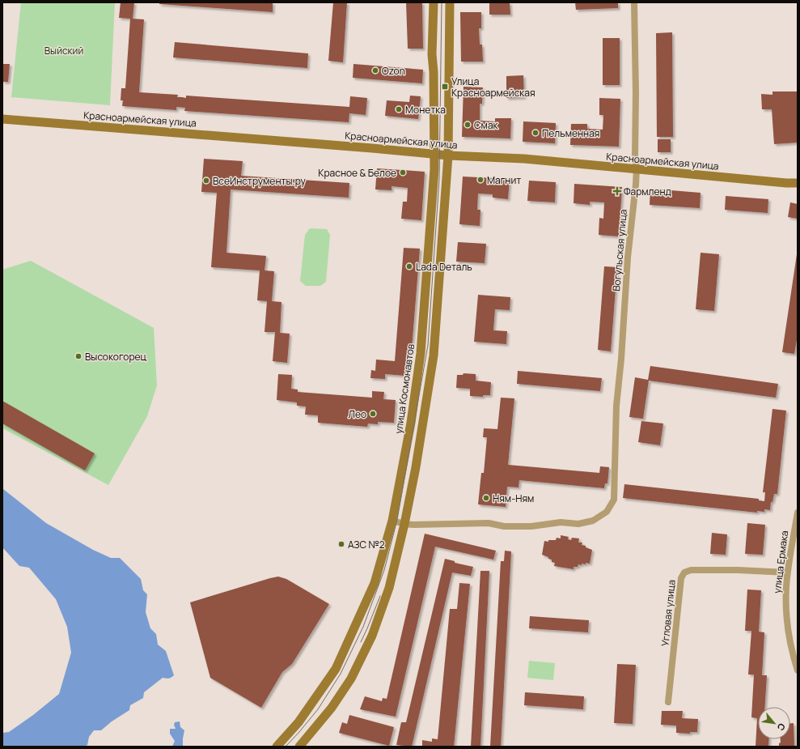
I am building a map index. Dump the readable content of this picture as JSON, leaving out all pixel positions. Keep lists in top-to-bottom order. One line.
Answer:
{"streets":{"main road":["Красноармейская улица","улица Космонавтов"],"street":["Вогульская улица","улица Ермака","Угловая улица"]},"crossings":[["Красноармейская улица","Вогульская улица"],["Красноармейская улица","улица Космонавтов"],["улица Ермака","Угловая улица"]],"parks":["Выйский"],"places":{"other":["Ozon","Монетка","Смак","Пельменная","Красное & Белое","Магнит","ВсеИнструменты.ру","Lada Dеталь","Высокогорец","Лео","Ням-Ням","АЗС №2"],"transit":["Улица Красноармейская"],"health":["Фармленд"]},"north":"bottom right"}
